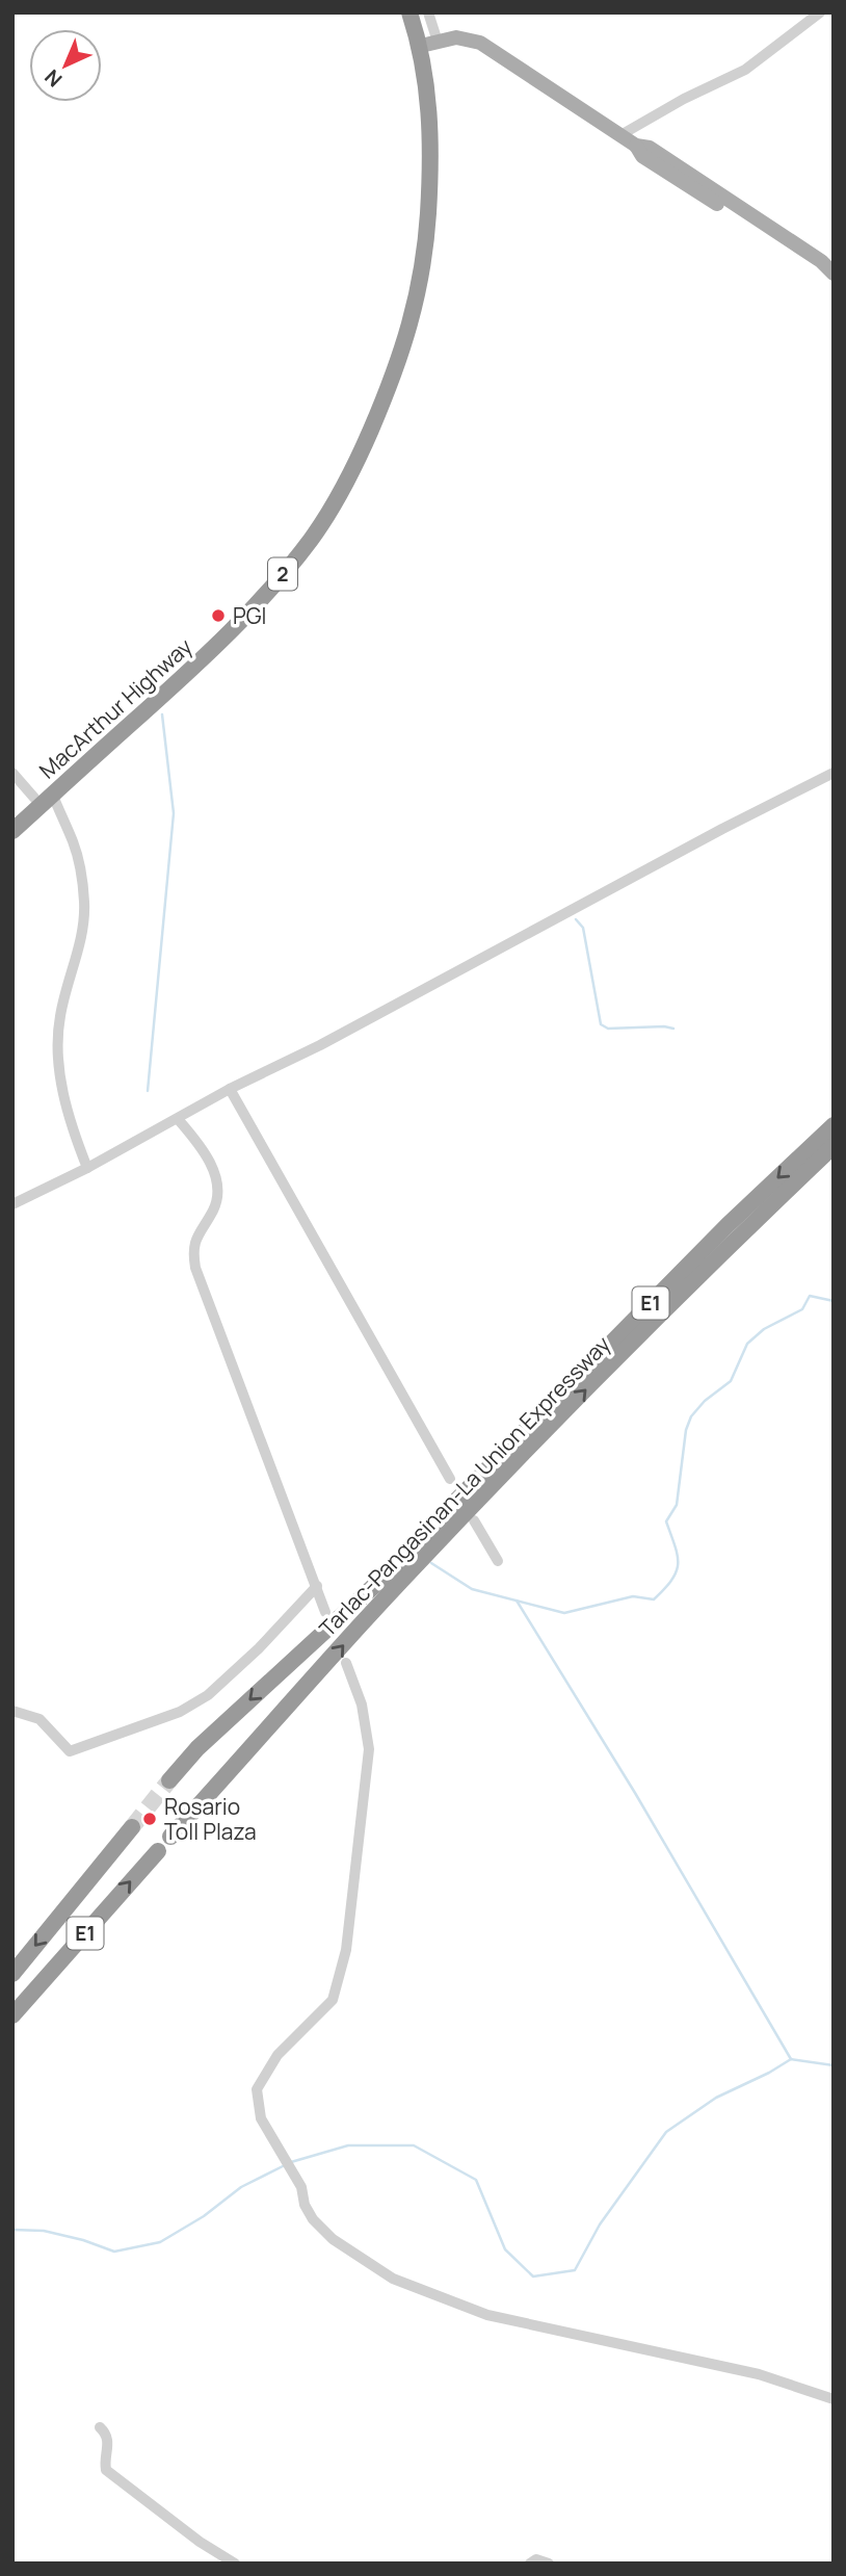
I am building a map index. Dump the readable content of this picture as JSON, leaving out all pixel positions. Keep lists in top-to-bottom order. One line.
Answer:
{"streets":{"highway":["2","MacArthur Highway","E1","Tarlac-Pangasinan-La Union Expressway"]},"places":["PGI","Rosario Toll Plaza"],"north":"bottom left"}
